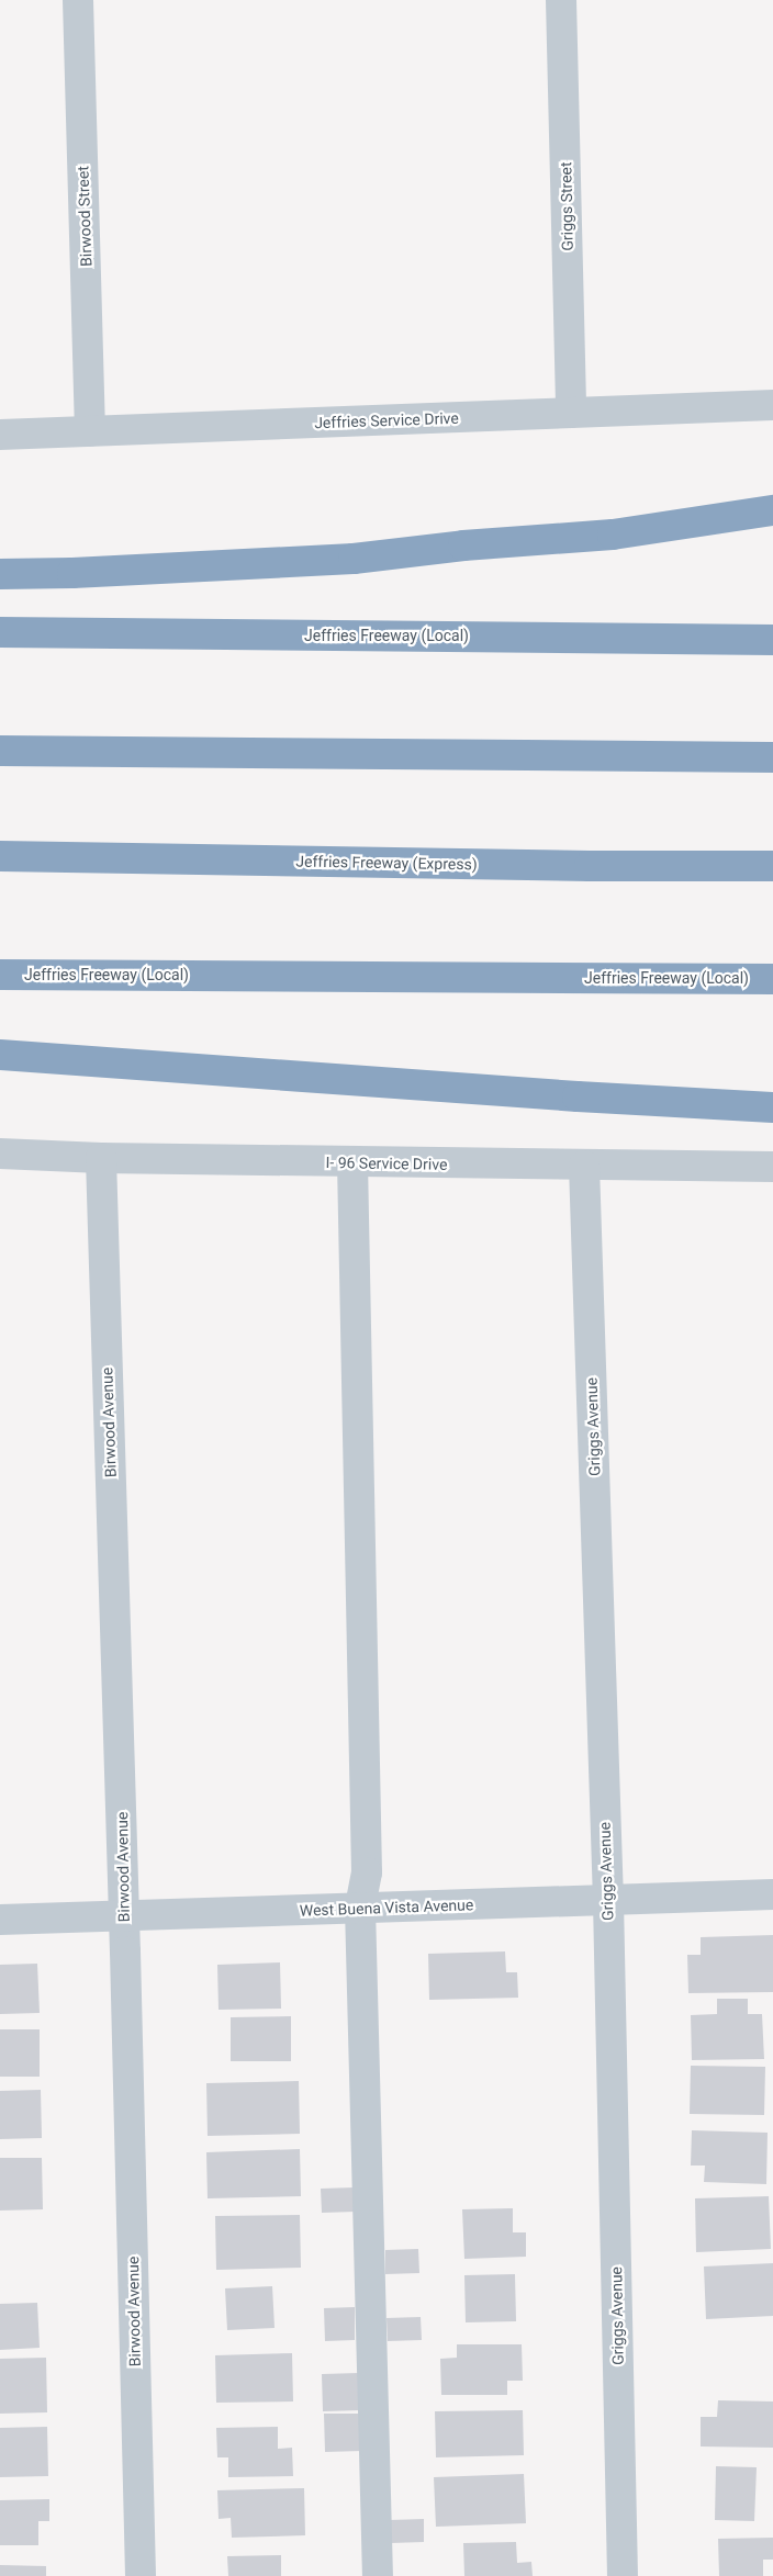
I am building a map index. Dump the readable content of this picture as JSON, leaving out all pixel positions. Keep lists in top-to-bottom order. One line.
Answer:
{"streets":{"highway":["Jeffries Freeway (Local)","Jeffries Freeway (Express)"],"street":["Griggs Street","Birwood Street","Jeffries Service Drive","I- 96 Service Drive","Birwood Avenue","Griggs Avenue","West Buena Vista Avenue"]},"crossings":[["Griggs Street","Jeffries Service Drive"],["Birwood Street","Jeffries Service Drive"],["I- 96 Service Drive","Birwood Avenue"],["I- 96 Service Drive","Griggs Avenue"],["Birwood Avenue","West Buena Vista Avenue"],["Griggs Avenue","West Buena Vista Avenue"]]}
